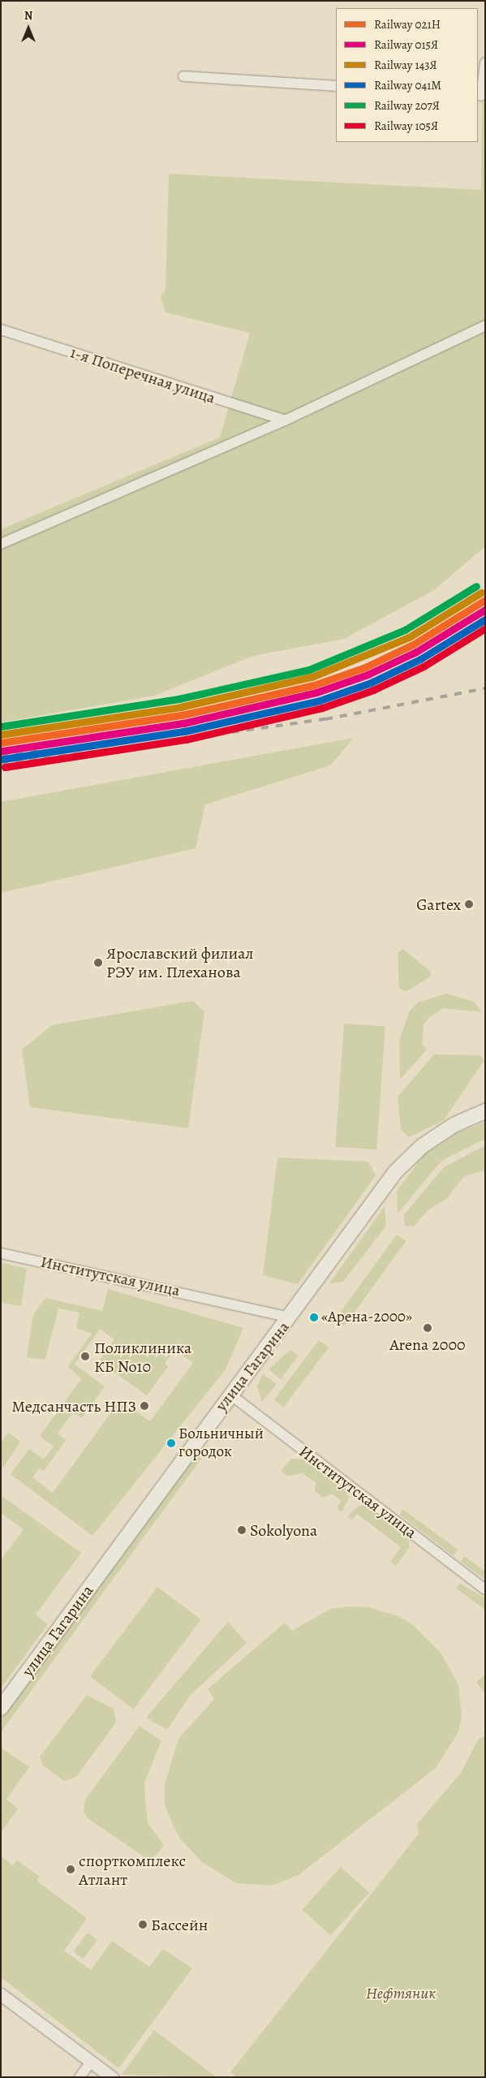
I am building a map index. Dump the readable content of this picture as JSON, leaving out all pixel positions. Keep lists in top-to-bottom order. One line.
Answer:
{"streets":{"main road":["улица Гагарина"],"street":["1-я Поперечная улица","Институтская улица"]},"crossings":[["Институтская улица","улица Гагарина"]],"parks":["Нефтяник"],"places":["Gartex","Ярославский филиал РЭУ им. Плеханова","«Арена-2000»","Arena 2000","Поликлиника КБ No10","Медсанчасть НПЗ","Больничный городок","Sokolyona","спорткомплекс Атлант","Бассейн"],"lines":["rail line 207Я","rail line 143Я","rail line 021Н","rail line 015Я","rail line 041М","rail line 105Я"],"legend":["Railway 021Н","Railway 015Я","Railway 143Я","Railway 041М","Railway 207Я","Railway 105Я"],"north":"top"}
